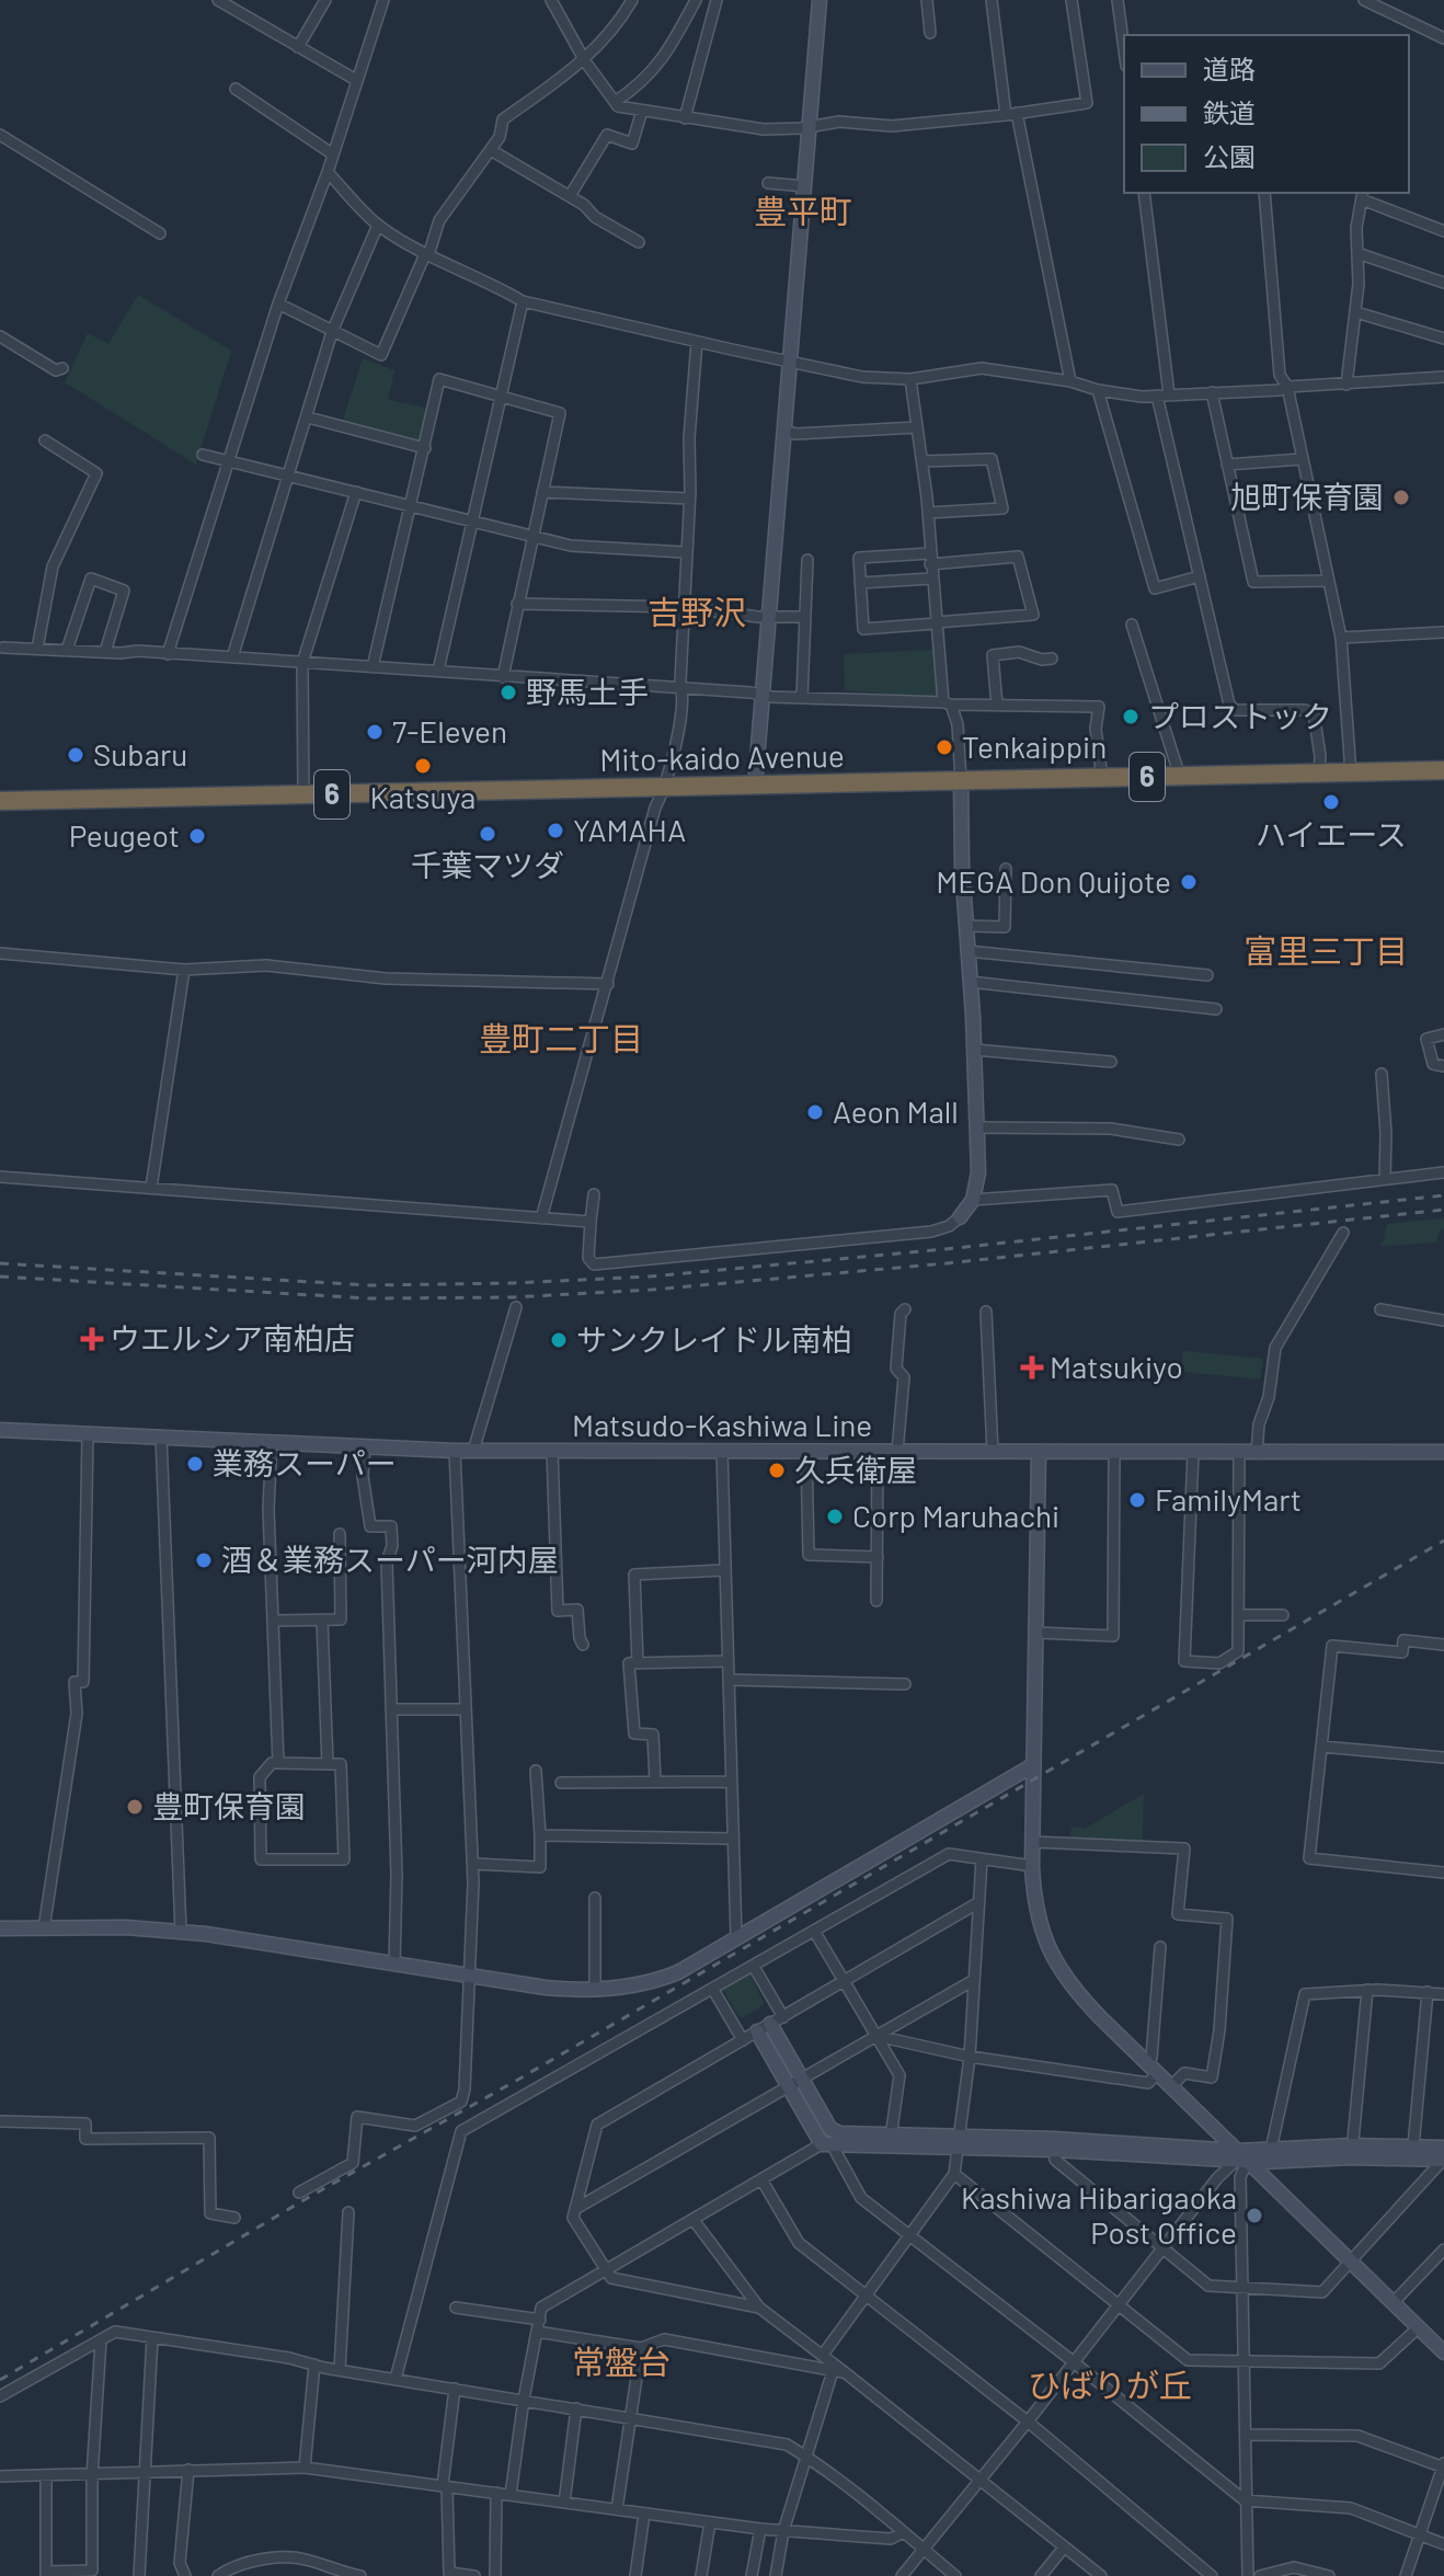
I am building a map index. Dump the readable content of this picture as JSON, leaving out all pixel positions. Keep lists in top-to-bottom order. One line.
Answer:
{"streets":{"highway":["Mito-kaido Avenue","6"],"street":["Matsudo-Kashiwa Line"]},"districts":["豊平町","吉野沢","富里三丁目","豊町二丁目","常盤台","ひばりが丘"],"places":{"other":["旭町保育園","野馬土手","プロストック","7-Eleven","Tenkaippin","Subaru","Katsuya","ハイエース","YAMAHA","千葉マツダ","Peugeot","MEGA Don Quijote","Aeon Mall","サンクレイドル南柏","業務スーパー","久兵衛屋","FamilyMart","Corp Maruhachi","酒＆業務スーパー河内屋","豊町保育園","Kashiwa Hibarigaoka Post Office"],"health":["ウエルシア南柏店","Matsukiyo"]},"legend":["道路","鉄道","公園"]}
